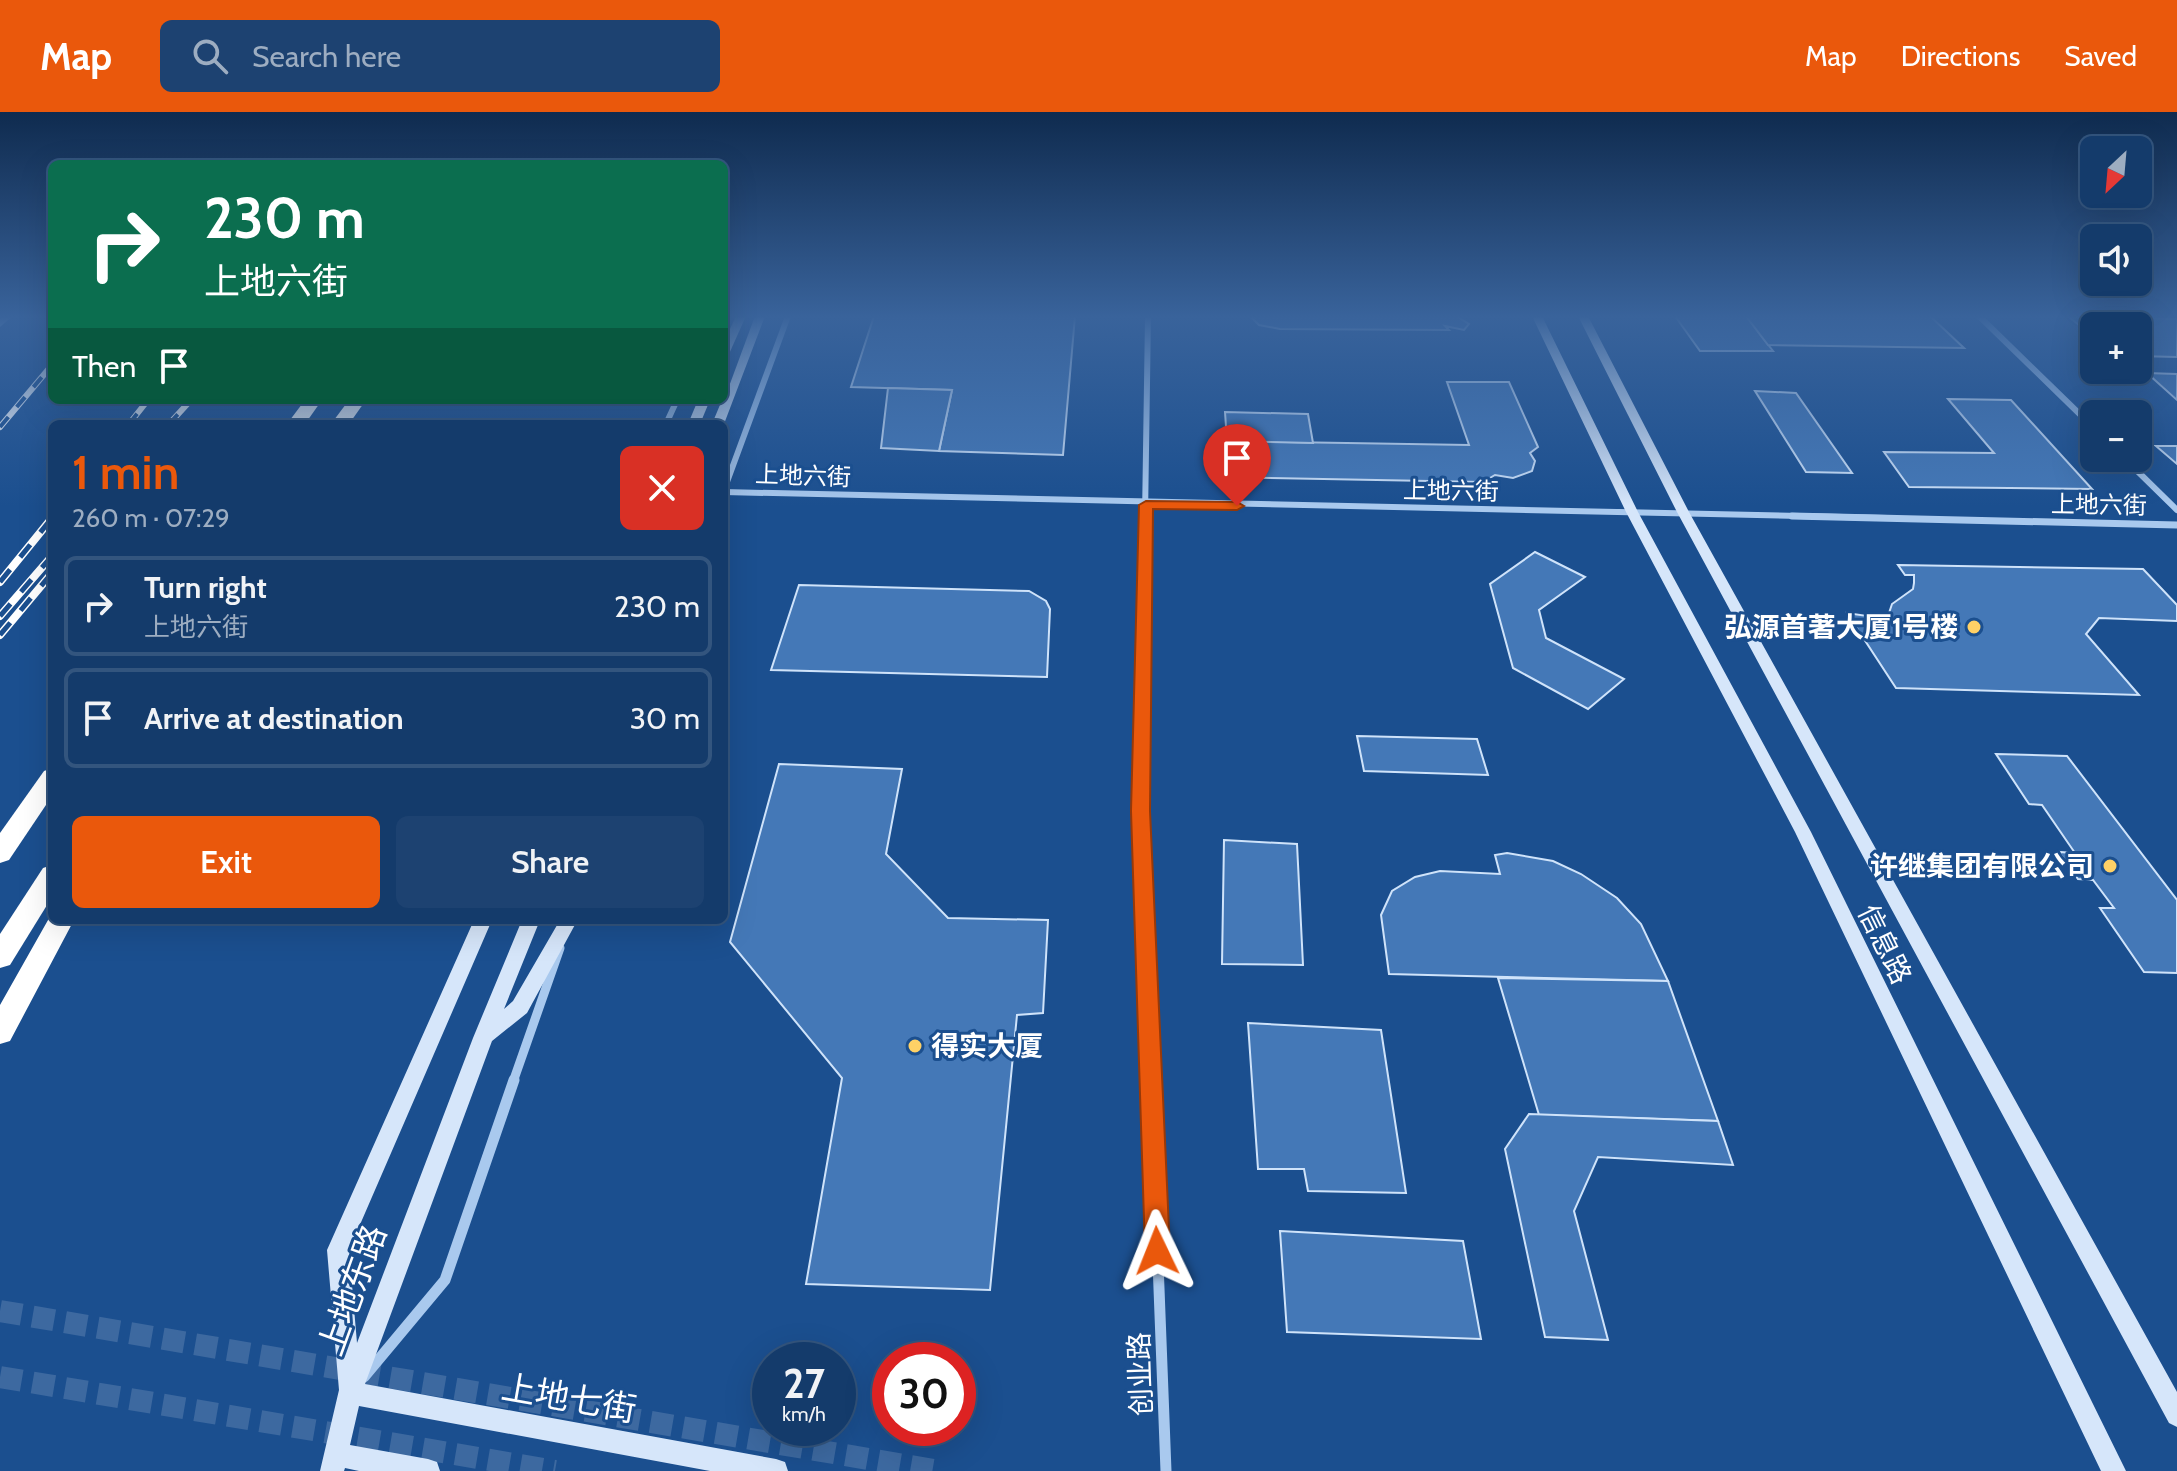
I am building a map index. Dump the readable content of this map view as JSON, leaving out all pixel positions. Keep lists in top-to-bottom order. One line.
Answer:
{"streets":{"main road":["信息路","上地东路","上地七街"],"street":["上地六街","创业路"]},"crossings":[["上地六街","信息路"],["上地六街","创业路"],["上地东路","上地七街"]],"places":["弘源首著大厦1号楼","许继集团有限公司","得实大厦"],"north":"bottom left","page":{"header":"Map","search":"Search here","nav":["Map","Directions","Saved"],"map_buttons":["+","−"],"turn":["230 m","上地六街"],"then":"Then","heading":["1 min","260 m · 07:29"],"list":[{"name":"Turn right","note":"上地六街","value":"230 m"},{"name":"Arrive at destination","value":"30 m"}],"buttons":["Exit","Share"],"speed":"27 km/h","limit":"30"}}
